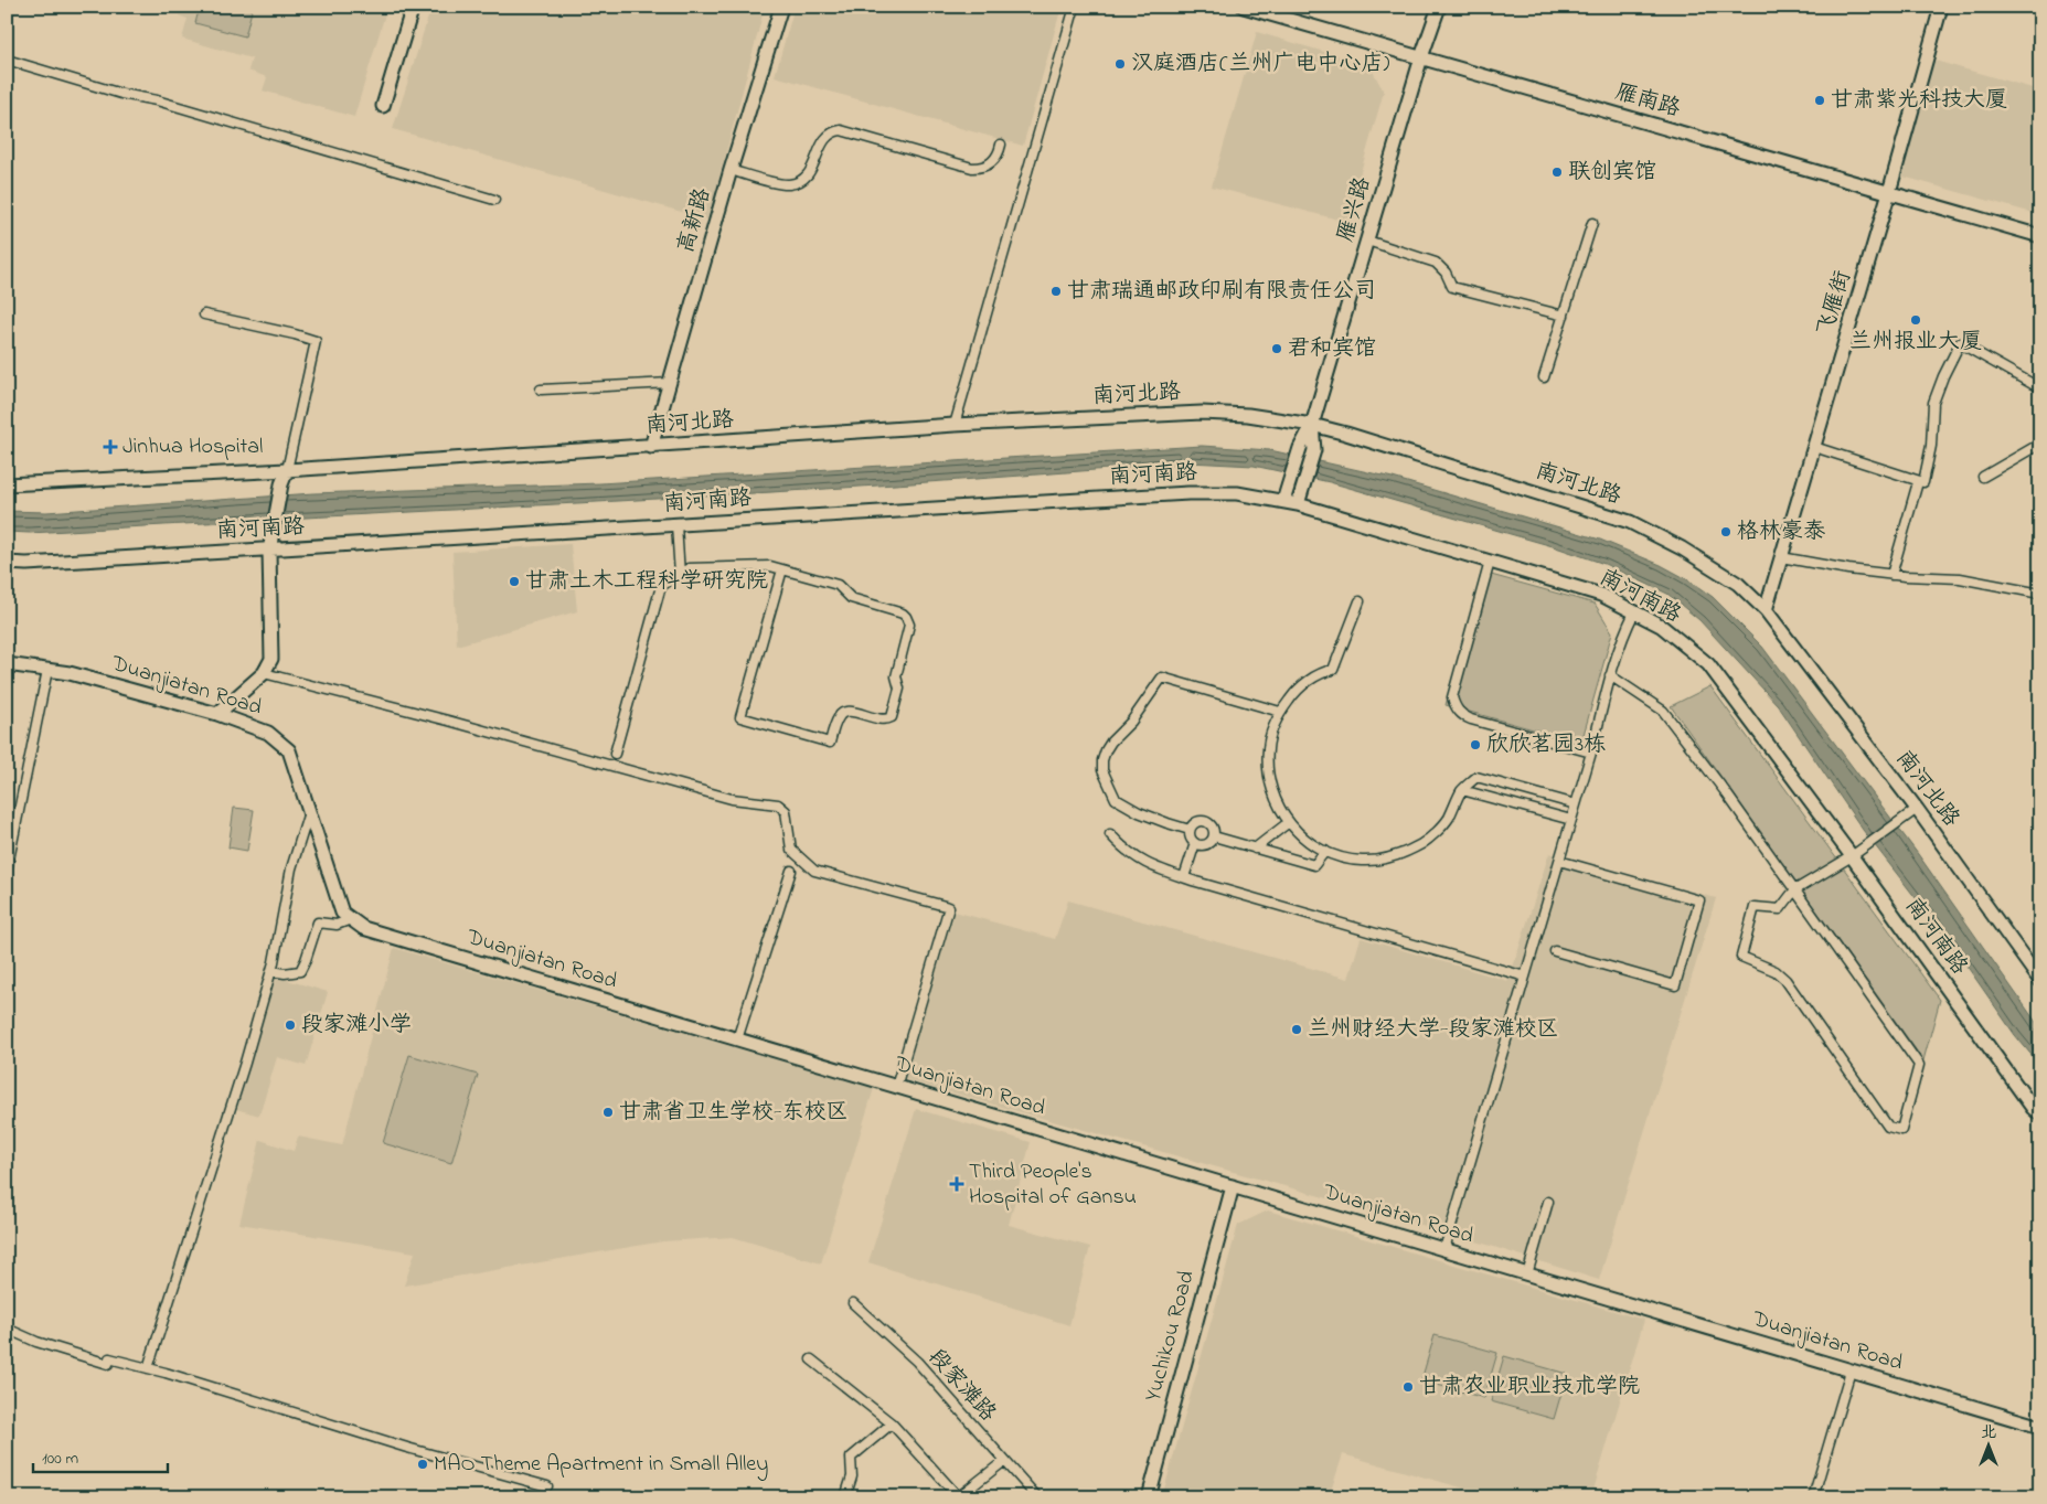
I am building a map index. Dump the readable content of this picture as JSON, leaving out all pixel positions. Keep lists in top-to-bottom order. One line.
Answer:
{"streets":{"street":["雁南路","雁兴路","高新路","飞雁街","南河北路","南河南路","Duanjiatan Road","Yuchikou Road","段家滩路"]},"crossings":[["雁南路","雁兴路"],["雁南路","飞雁街"],["雁兴路","南河北路"],["高新路","南河北路"],["飞雁街","南河北路"],["Duanjiatan Road","Yuchikou Road"]],"places":{"other":["汉庭酒店(兰州广电中心店)","甘肃紫光科技大厦","联创宾馆","甘肃瑞通邮政印刷有限责任公司","兰州报业大厦","君和宾馆","格林豪泰","甘肃土木工程科学研究院","欣欣茗园3栋","段家滩小学","兰州财经大学-段家滩校区","甘肃省卫生学校-东校区","甘肃农业职业技术学院","MAO Theme Apartment in Small Alley"],"health":["Jinhua Hospital","Third People's Hospital of Gansu"]},"scale_bar":"100 m","north":"top"}
